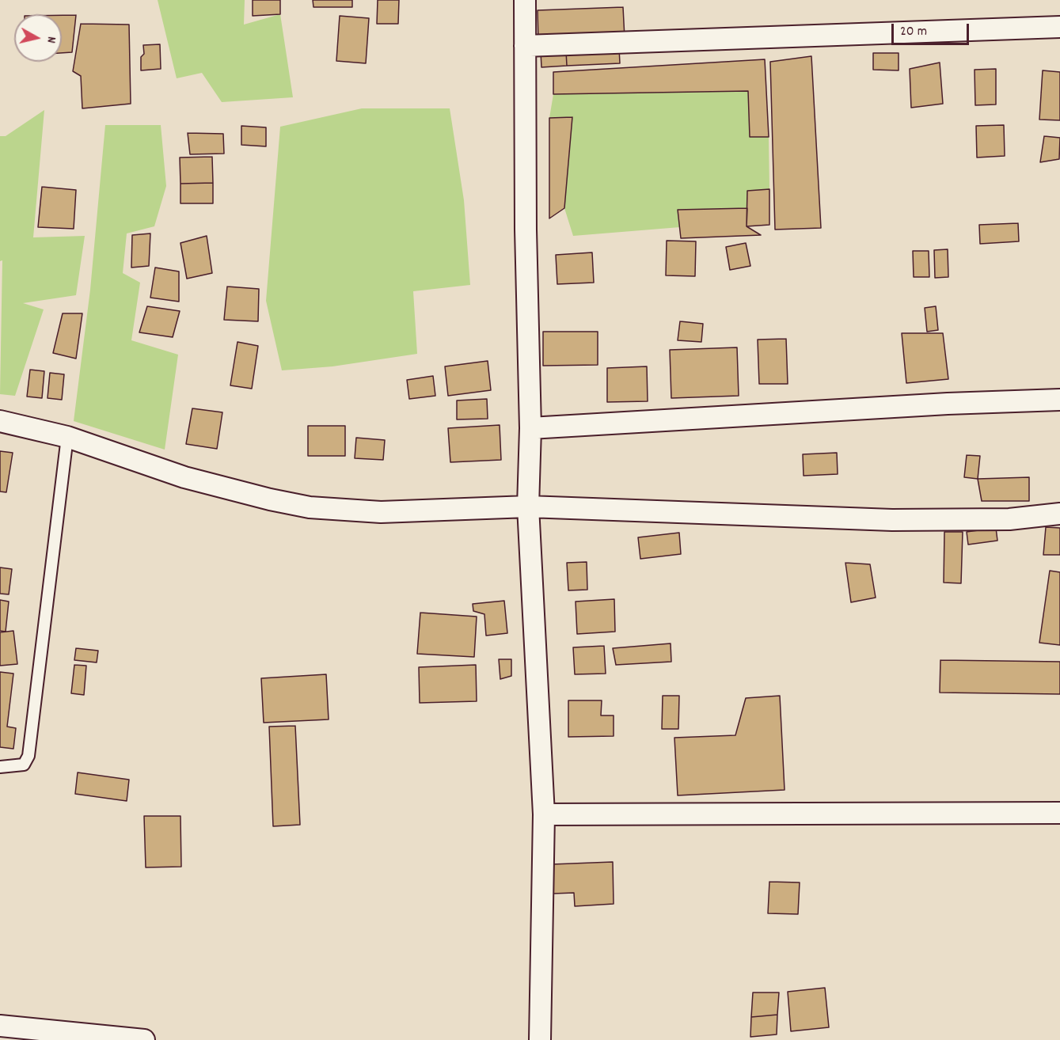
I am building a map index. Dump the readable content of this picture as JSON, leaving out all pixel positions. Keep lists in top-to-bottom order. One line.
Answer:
{"scale_bar":"20 m","north":"right"}
